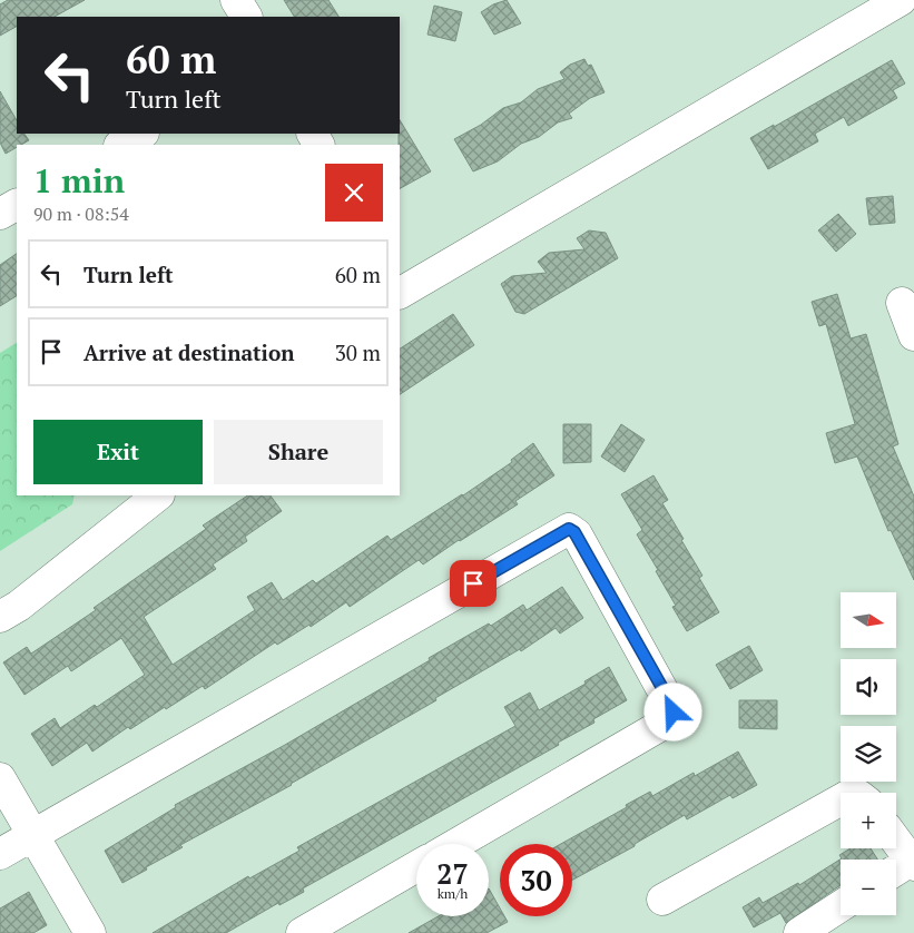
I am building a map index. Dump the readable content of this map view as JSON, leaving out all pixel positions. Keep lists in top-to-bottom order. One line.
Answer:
{"north":"right","page":{"turn":["60 m","Turn left"],"heading":["1 min","90 m · 08:54"],"list":[{"name":"Turn left","value":"60 m"},{"name":"Arrive at destination","value":"30 m"}],"buttons":["Exit","Share"],"map_buttons":["+","−"],"speed":"27 km/h","limit":"30"}}
